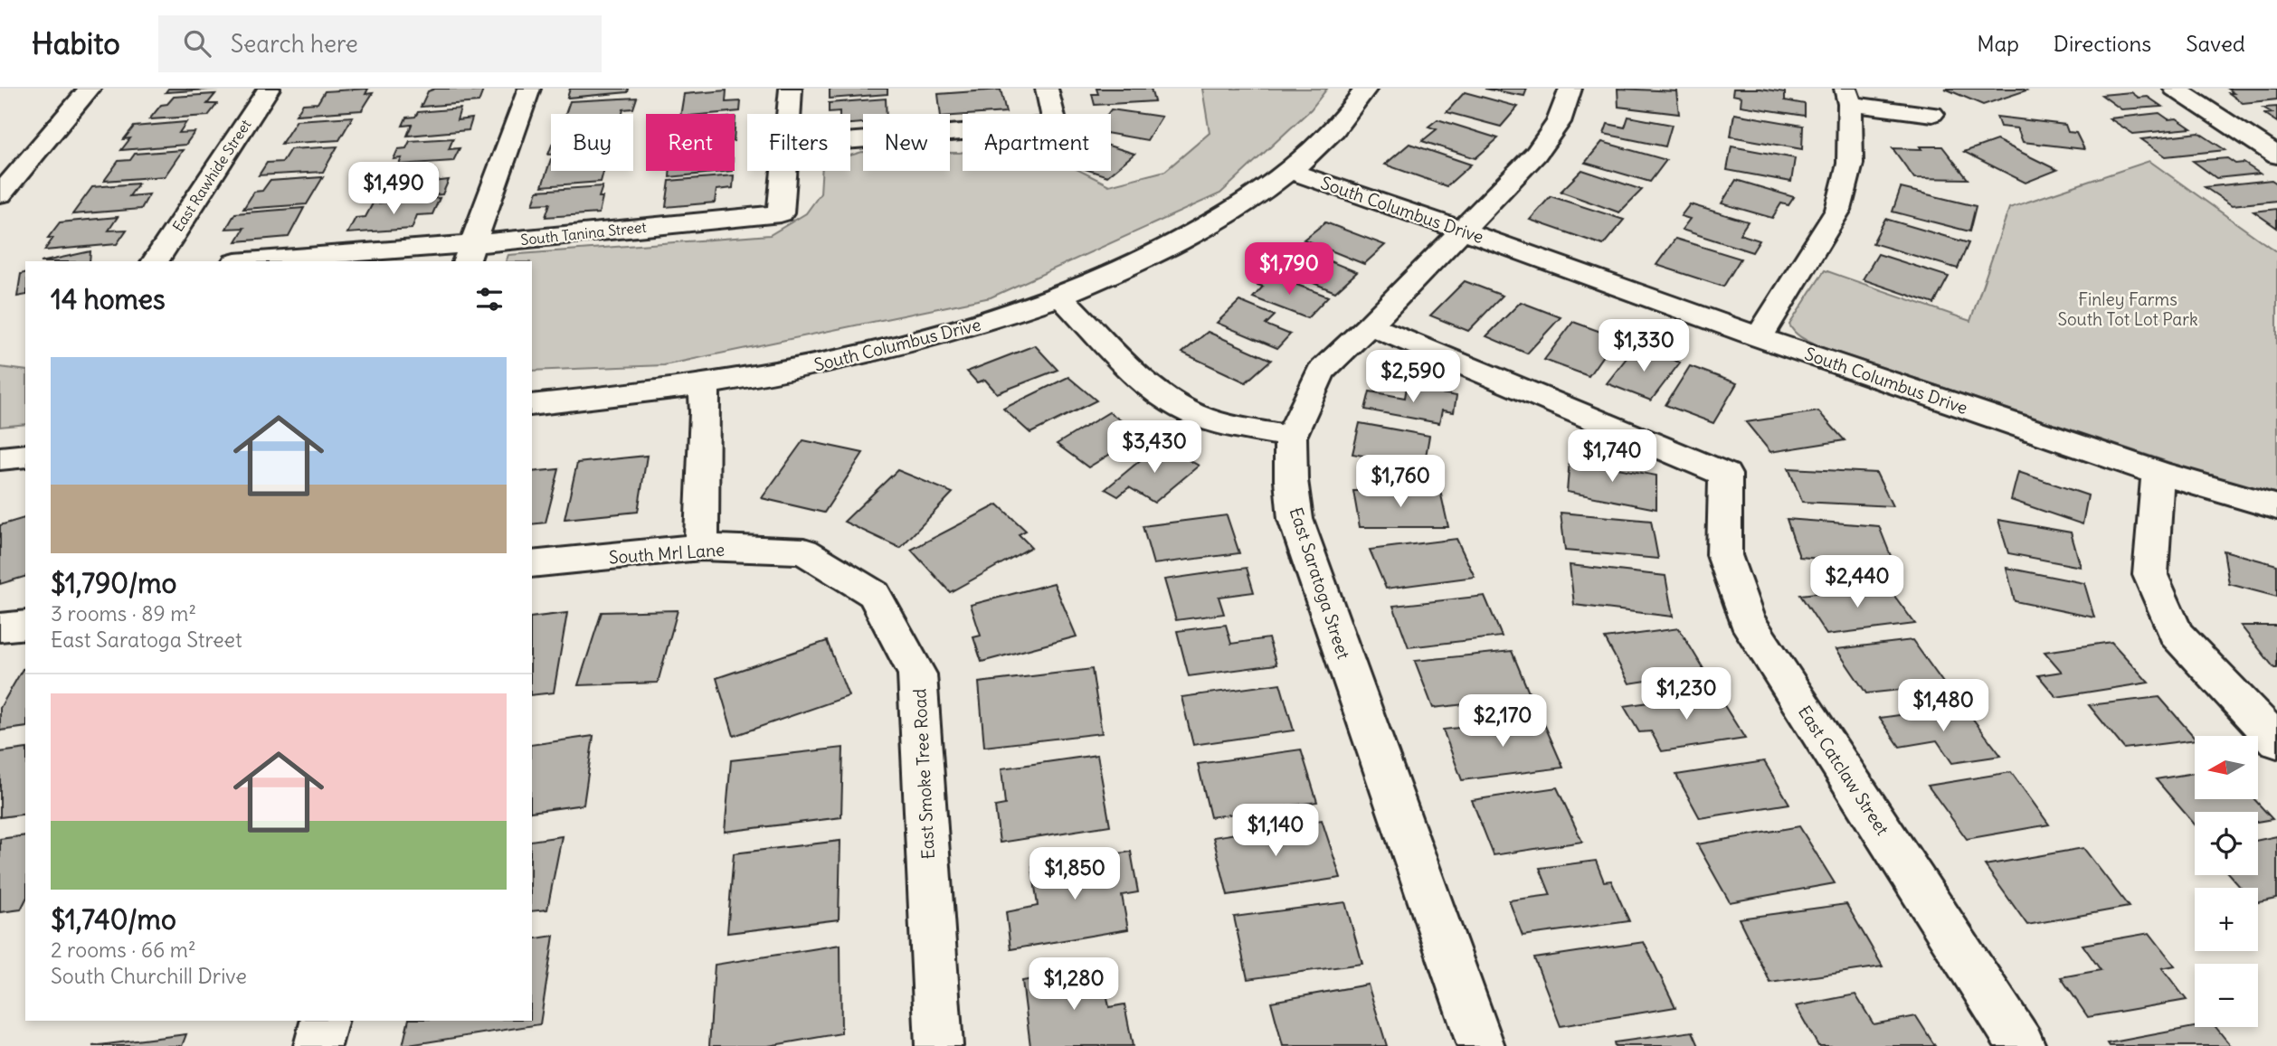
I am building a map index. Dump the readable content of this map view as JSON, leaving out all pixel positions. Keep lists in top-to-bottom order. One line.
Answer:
{"streets":{"street":["East Rawhide Street","South Columbus Drive","South Tanina Street","South Mrl Lane","East Saratoga Street","East Catclaw Street","East Smoke Tree Road"]},"crossings":[["South Columbus Drive","East Saratoga Street"],["South Mrl Lane","East Smoke Tree Road"],["East Saratoga Street","East Catclaw Street"]],"parks":["Finley Farms South Tot Lot Park"],"north":"left","page":{"header":"Habito","search":"Search here","nav":["Map","Directions","Saved"],"chip":["Buy","Rent","Filters","New","Apartment"],"price":["$1,490","$1,790","$1,330","$2,590","$3,430","$1,740","$1,760","$2,440","$1,230","$1,480","$2,170","$1,140","$1,850","$1,280"],"heading":"14 homes","list":[{"name":"$1,790/mo","note":"3 rooms · 89 m² · East Saratoga Street"},{"name":"$1,740/mo","note":"2 rooms · 66 m² · South Churchill Drive"}],"map_buttons":["+","−"]}}
